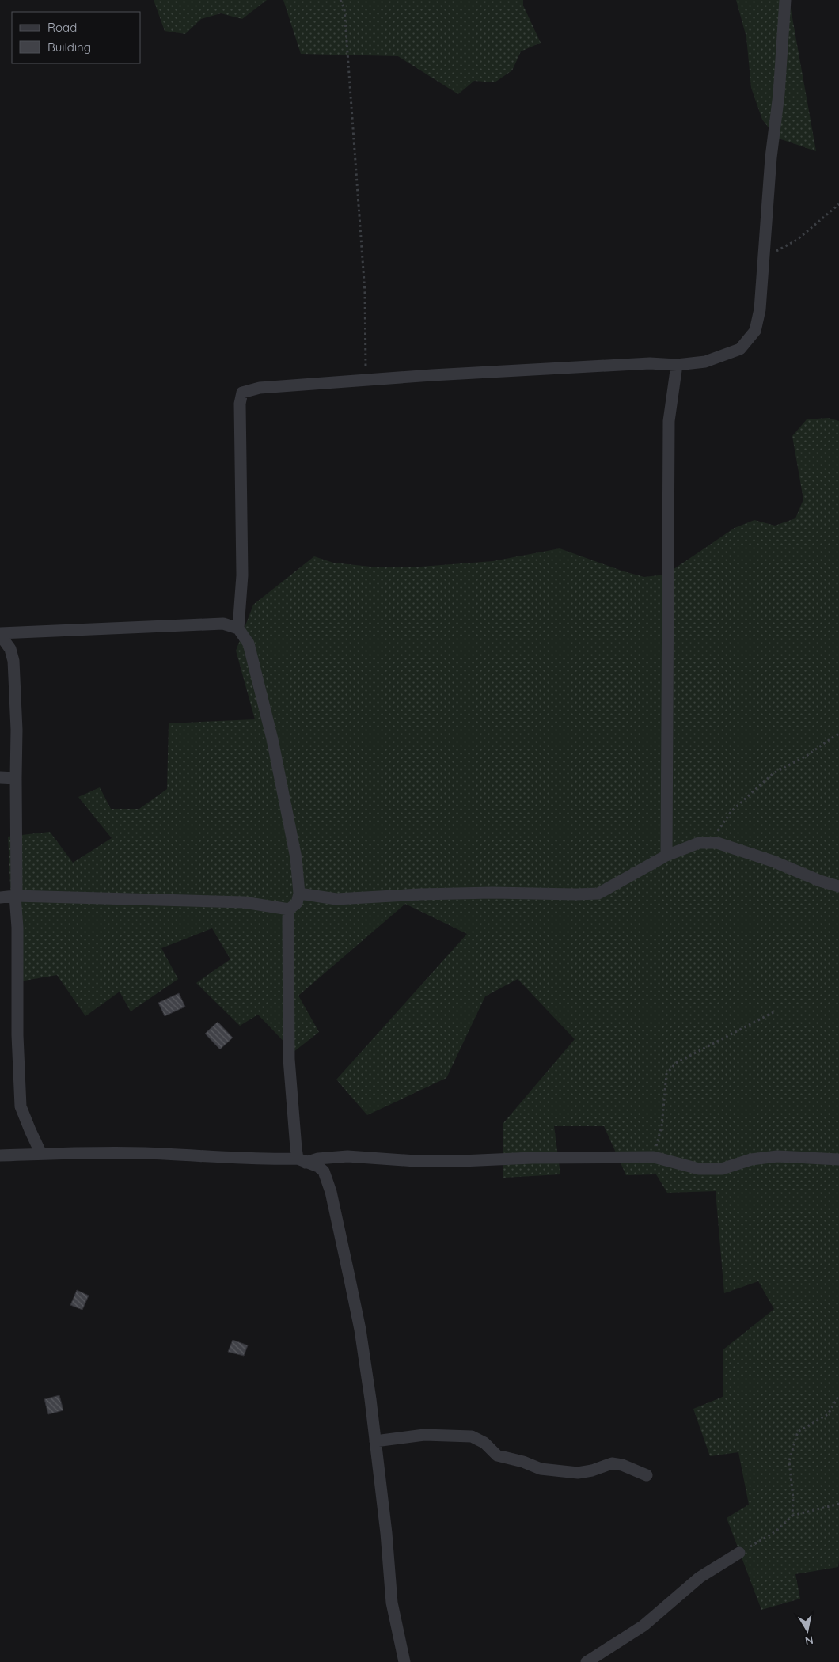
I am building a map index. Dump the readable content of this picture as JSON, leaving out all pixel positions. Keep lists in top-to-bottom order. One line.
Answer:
{"legend":["Road","Building"],"north":"bottom"}
